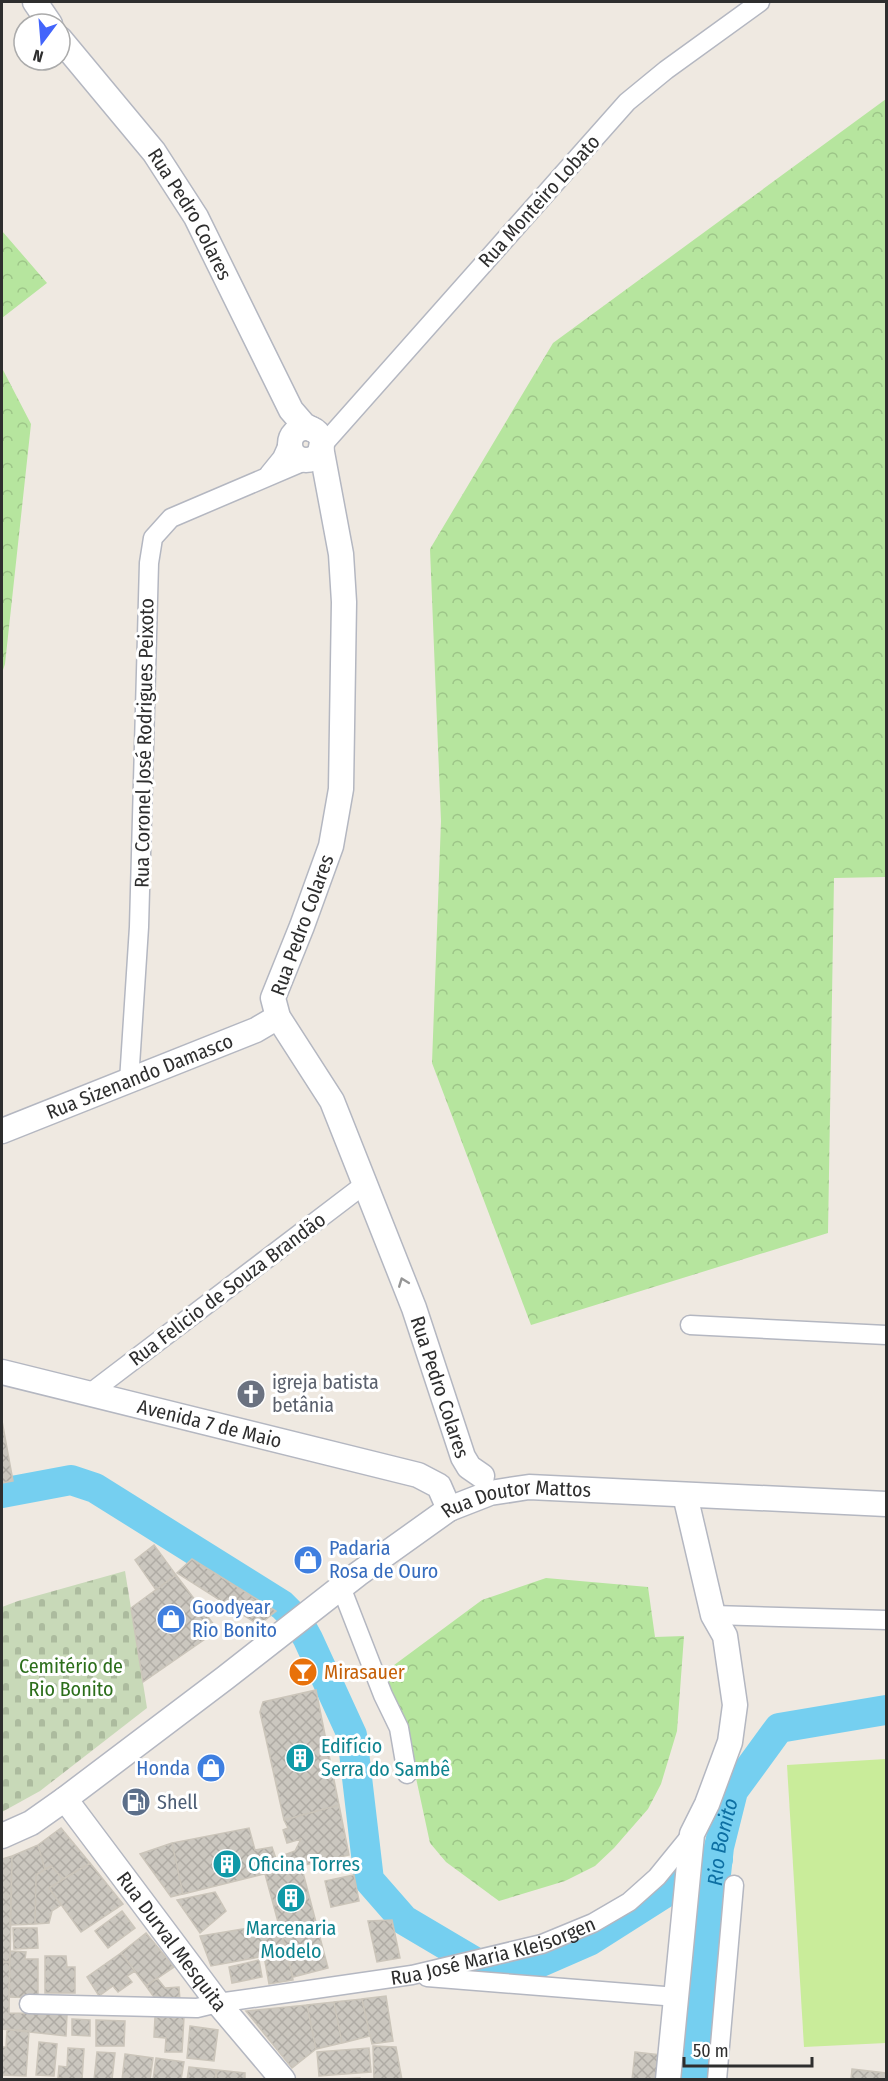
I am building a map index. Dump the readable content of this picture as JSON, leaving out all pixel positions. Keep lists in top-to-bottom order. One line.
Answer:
{"streets":{"street":["Rua Monteiro Lobato","Rua Pedro Colares","Rua Coronel José Rodrigues Peixoto","Rua Sizenando Damasco","Rua Felicio de Souza Brandão","Avenida 7 de Maio","Rua Doutor Mattos","Rua Durval Mesquita","Rua José Maria Kleisorgen"]},"crossings":[["Rua Monteiro Lobato","Rua Pedro Colares"],["Rua Monteiro Lobato","Rua Coronel José Rodrigues Peixoto"],["Rua Pedro Colares","Rua Coronel José Rodrigues Peixoto"],["Rua Pedro Colares","Rua Sizenando Damasco"],["Rua Pedro Colares","Rua Felicio de Souza Brandão"],["Rua Pedro Colares","Avenida 7 de Maio"],["Rua Coronel José Rodrigues Peixoto","Rua Sizenando Damasco"],["Rua Felicio de Souza Brandão","Avenida 7 de Maio"],["Avenida 7 de Maio","Rua Doutor Mattos"],["Rua Doutor Mattos","Rua Durval Mesquita"],["Rua Doutor Mattos","Rua José Maria Kleisorgen"],["Rua Durval Mesquita","Rua José Maria Kleisorgen"]],"water":["Rio Bonito"],"parks":["Cemitério de Rio Bonito"],"places":{"church":["igreja batista betânia"],"shop":["Padaria Rosa de Ouro","Goodyear Rio Bonito","Honda"],"bar":["Mirasauer"],"building":["Edifício Serra do Sambê","Oficina Torres","Marcenaria Modelo"],"fuel station":["Shell"]},"scale_bar":"50 m","north":"bottom"}
